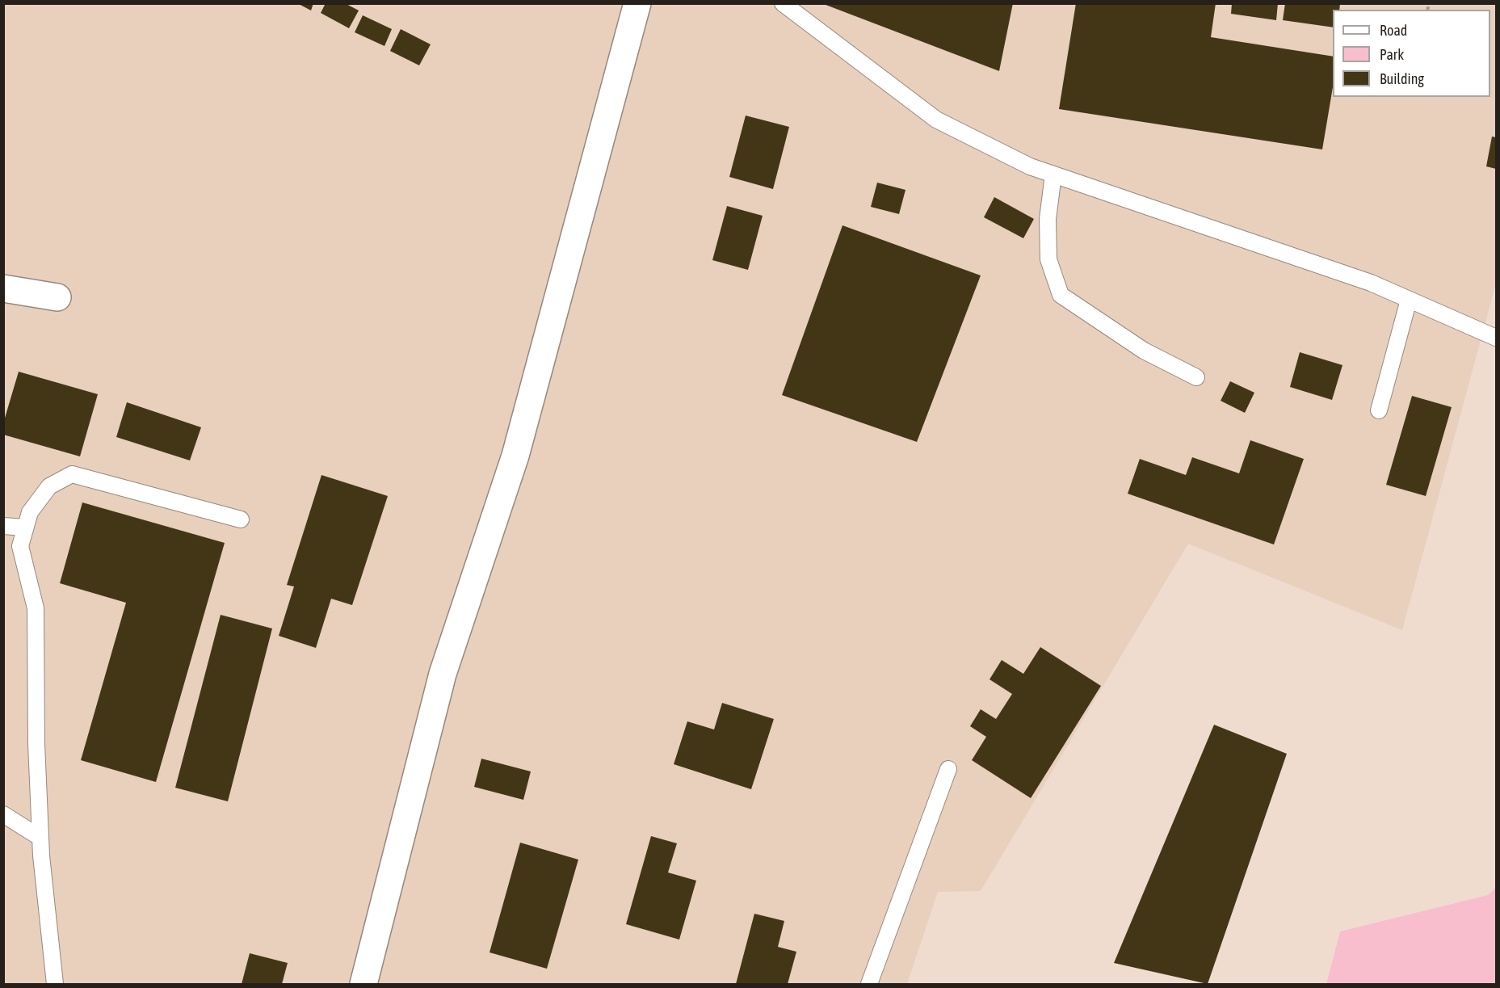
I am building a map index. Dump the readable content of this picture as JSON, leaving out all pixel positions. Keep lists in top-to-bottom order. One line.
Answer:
{"legend":["Road","Park","Building"]}
